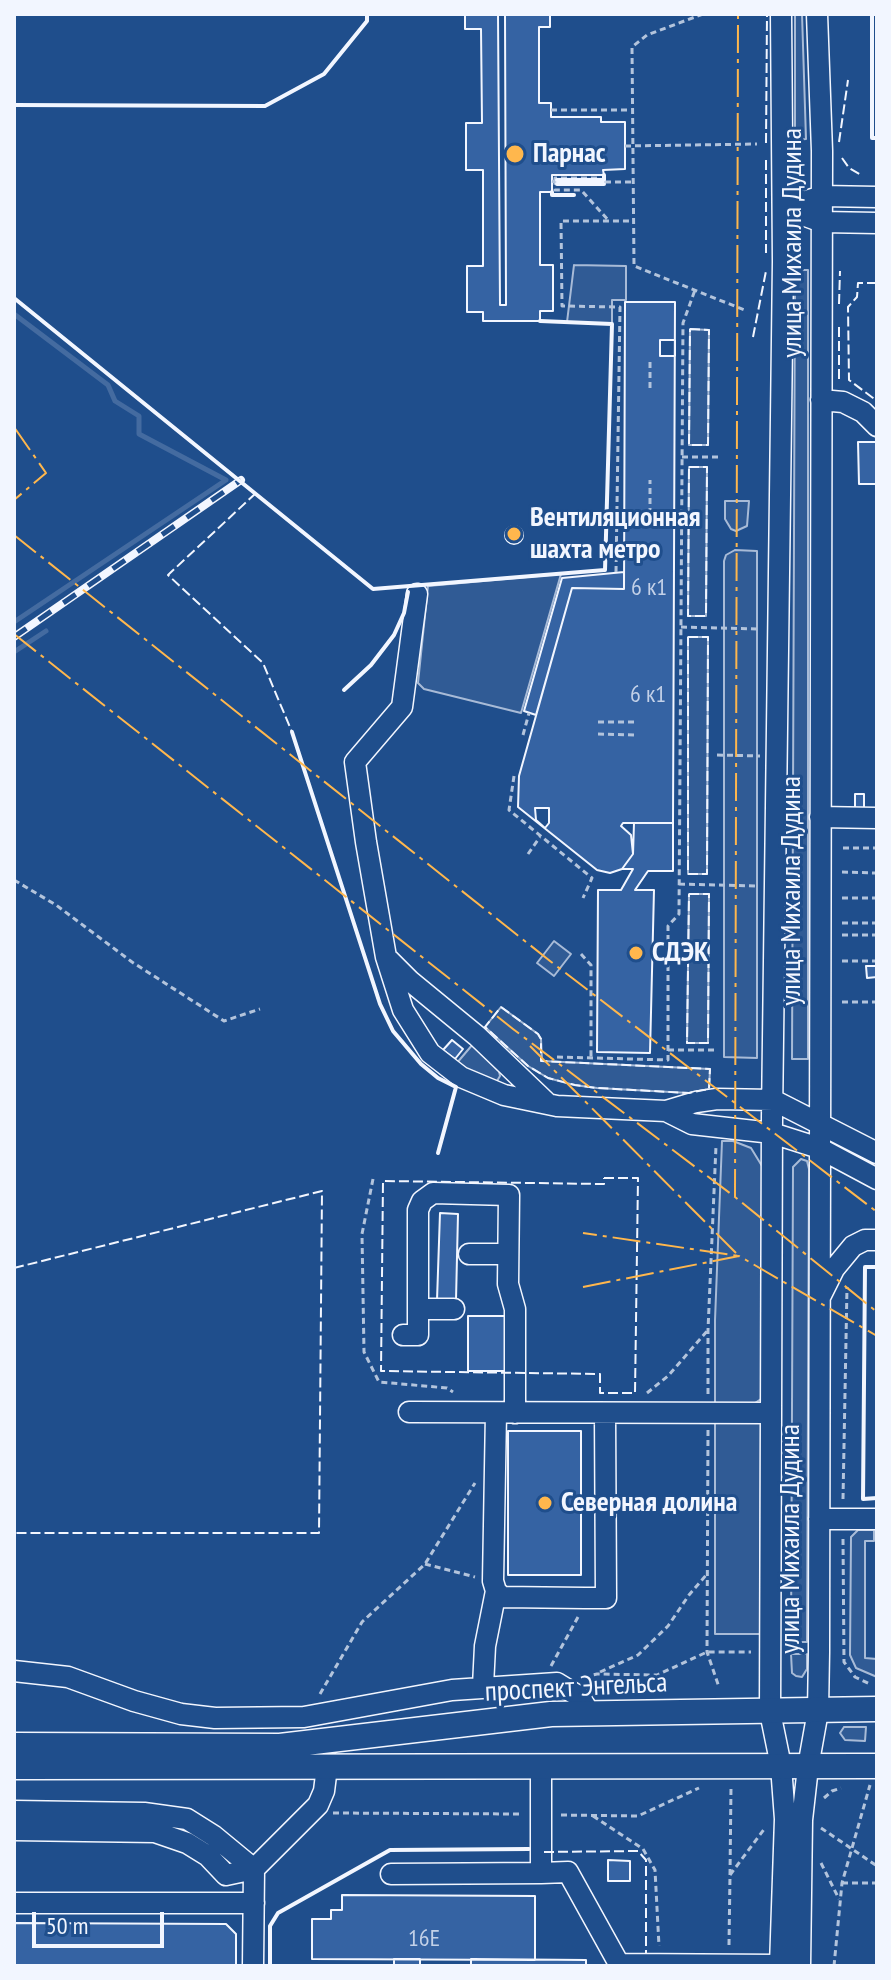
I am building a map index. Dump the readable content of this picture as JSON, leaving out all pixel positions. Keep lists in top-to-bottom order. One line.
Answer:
{"streets":{"main road":["проспект Энгельса"],"street":["улица Михаила Дудина"]},"crossings":[["улица Михаила Дудина","проспект Энгельса"]],"places":["Парнас","Вентиляционная шахта метро","СДЭК","Северная долина"],"house_numbers":["6 к1","6 к1","16Е"],"scale_bar":"50 m"}
